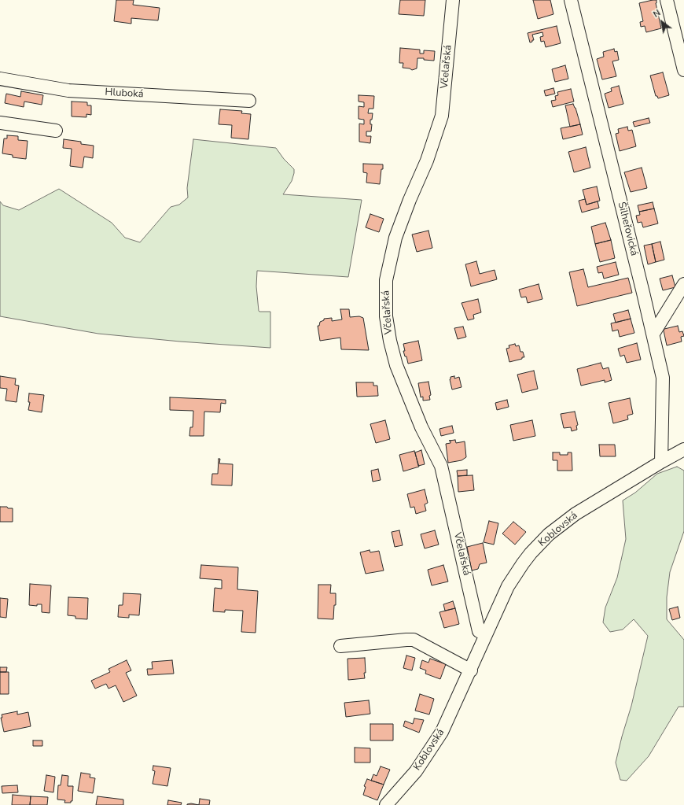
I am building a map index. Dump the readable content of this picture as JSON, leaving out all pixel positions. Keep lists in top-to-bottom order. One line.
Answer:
{"streets":{"street":["Včelařská","Hluboká","Šilheřovická","Koblovská"]},"crossings":[["Včelařská","Koblovská"],["Šilheřovická","Koblovská"]],"north":"top left"}
